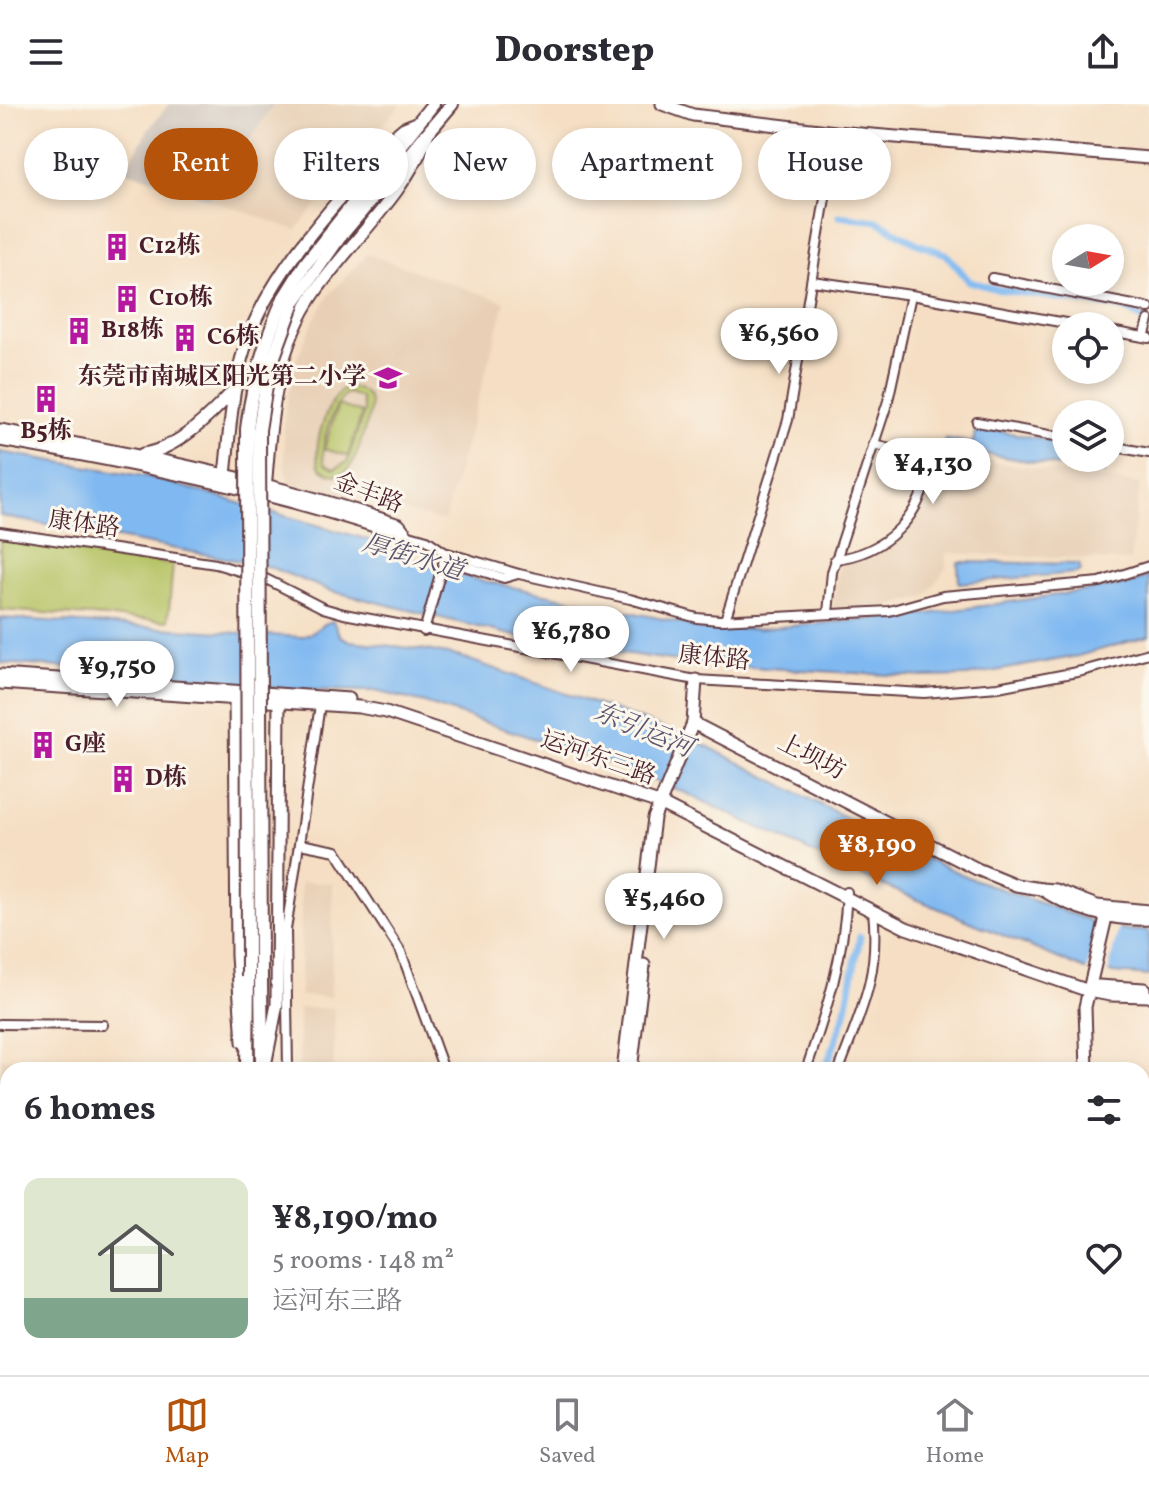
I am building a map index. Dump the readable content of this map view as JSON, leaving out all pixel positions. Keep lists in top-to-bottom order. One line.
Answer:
{"streets":{"street":["金丰路","康体路","上坝坊","运河东三路"]},"water":["厚街水道","东引运河"],"places":{"building":["C12栋","C10栋","B18栋","C6栋","B5栋","G座","D栋"],"school or university":["东莞市南城区阳光第二小学"]},"north":"right","page":{"header":"Doorstep","chip":["Buy","Rent","Filters","New","Apartment","House"],"price":["¥6,560","¥4,130","¥6,780","¥9,750","¥8,190","¥5,460"],"heading":"6 homes","list":[{"name":"¥8,190/mo","note":"5 rooms · 148 m² · 运河东三路"}],"tabs":["Map","Saved","Home"]}}
